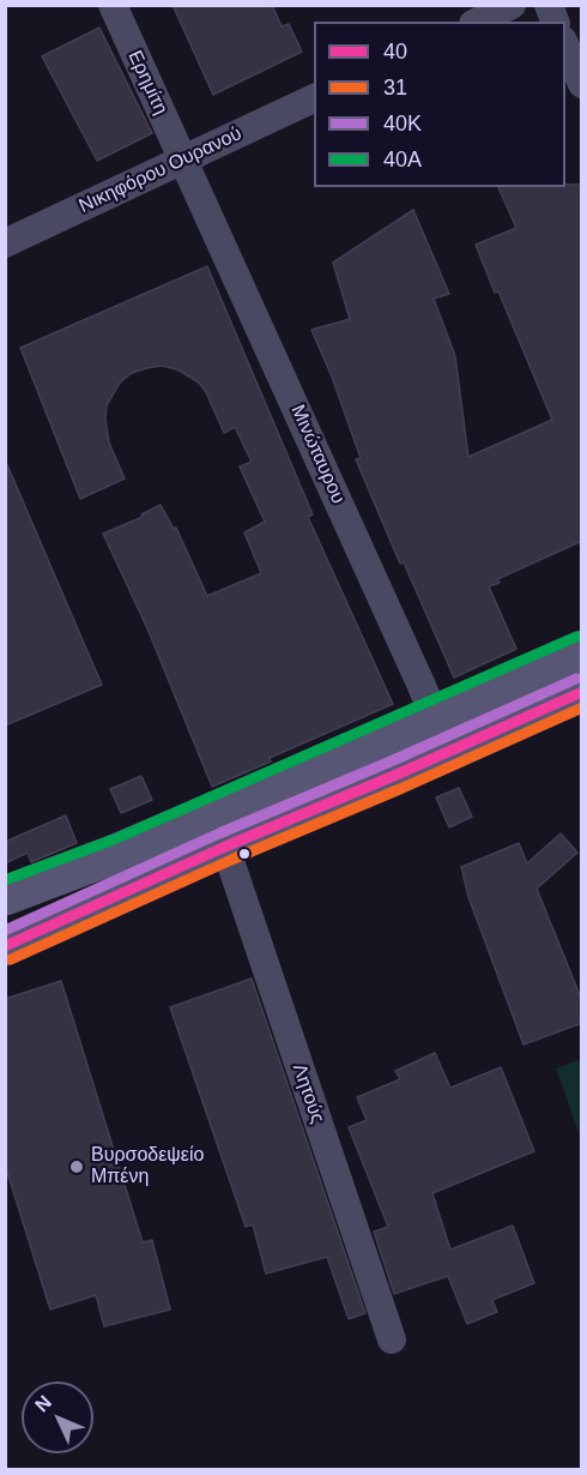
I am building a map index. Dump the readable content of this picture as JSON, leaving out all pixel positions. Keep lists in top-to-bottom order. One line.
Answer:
{"streets":{"street":["Ερημίτη","Νικηφόρου Ουρανού","Μινώταυρου","Λητούς"]},"crossings":[["Ερημίτη","Νικηφόρου Ουρανού"],["Ερημίτη","Μινώταυρου"],["Νικηφόρου Ουρανού","Μινώταυρου"]],"places":["Βυρσοδεψείο Μπένη"],"lines":["transit line 40Α","transit line 40Κ","transit line 40","transit line 31"],"legend":["40","31","40Κ","40Α"],"north":"top left"}
